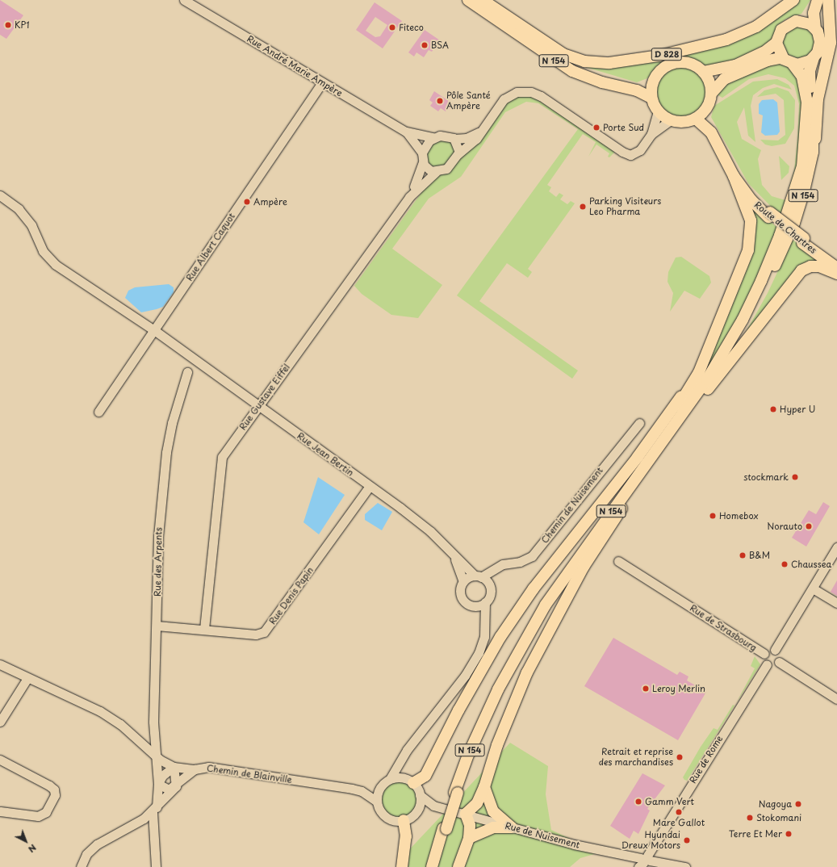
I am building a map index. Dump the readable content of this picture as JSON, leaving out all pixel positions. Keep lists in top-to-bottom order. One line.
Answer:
{"streets":{"main road":["D 828","N 154","Route de Chartres"],"street":["Rue André Marie Ampère","Rue Albert Caquot","Rue Gustave Eiffel","Rue Jean Bertin","Chemin de Nuisement","Rue des Arpents","Rue Denis Papin","Rue de Strasbourg","Rue de Rome","Chemin de Blainville","Rue de Nuisement"]},"crossings":[["D 828","N 154"],["N 154","Route de Chartres"],["Rue André Marie Ampère","Rue Albert Caquot"],["Rue André Marie Ampère","Rue Gustave Eiffel"],["Rue Albert Caquot","Rue Jean Bertin"],["Rue Gustave Eiffel","Rue Jean Bertin"],["Rue Gustave Eiffel","Rue Denis Papin"],["Rue Jean Bertin","Chemin de Nuisement"],["Rue Jean Bertin","Rue Denis Papin"],["Rue des Arpents","Rue Denis Papin"],["Rue des Arpents","Chemin de Blainville"],["Rue de Strasbourg","Rue de Rome"],["Rue de Rome","Rue de Nuisement"],["Chemin de Blainville","Rue de Nuisement"]],"places":["KP1","Fiteco","BSA","Pôle Santé Ampère","Porte Sud","Ampère","Parking Visiteurs Leo Pharma","Hyper U","stockmark","Homebox","Norauto","B&M","Chaussea","Leroy Merlin","Retrait et reprise des marchandises","Gamm Vert","Nagoya","Mare Gallot","Stokomani","Terre Et Mer","Hyundai Dreux Motors"],"north":"bottom right"}
